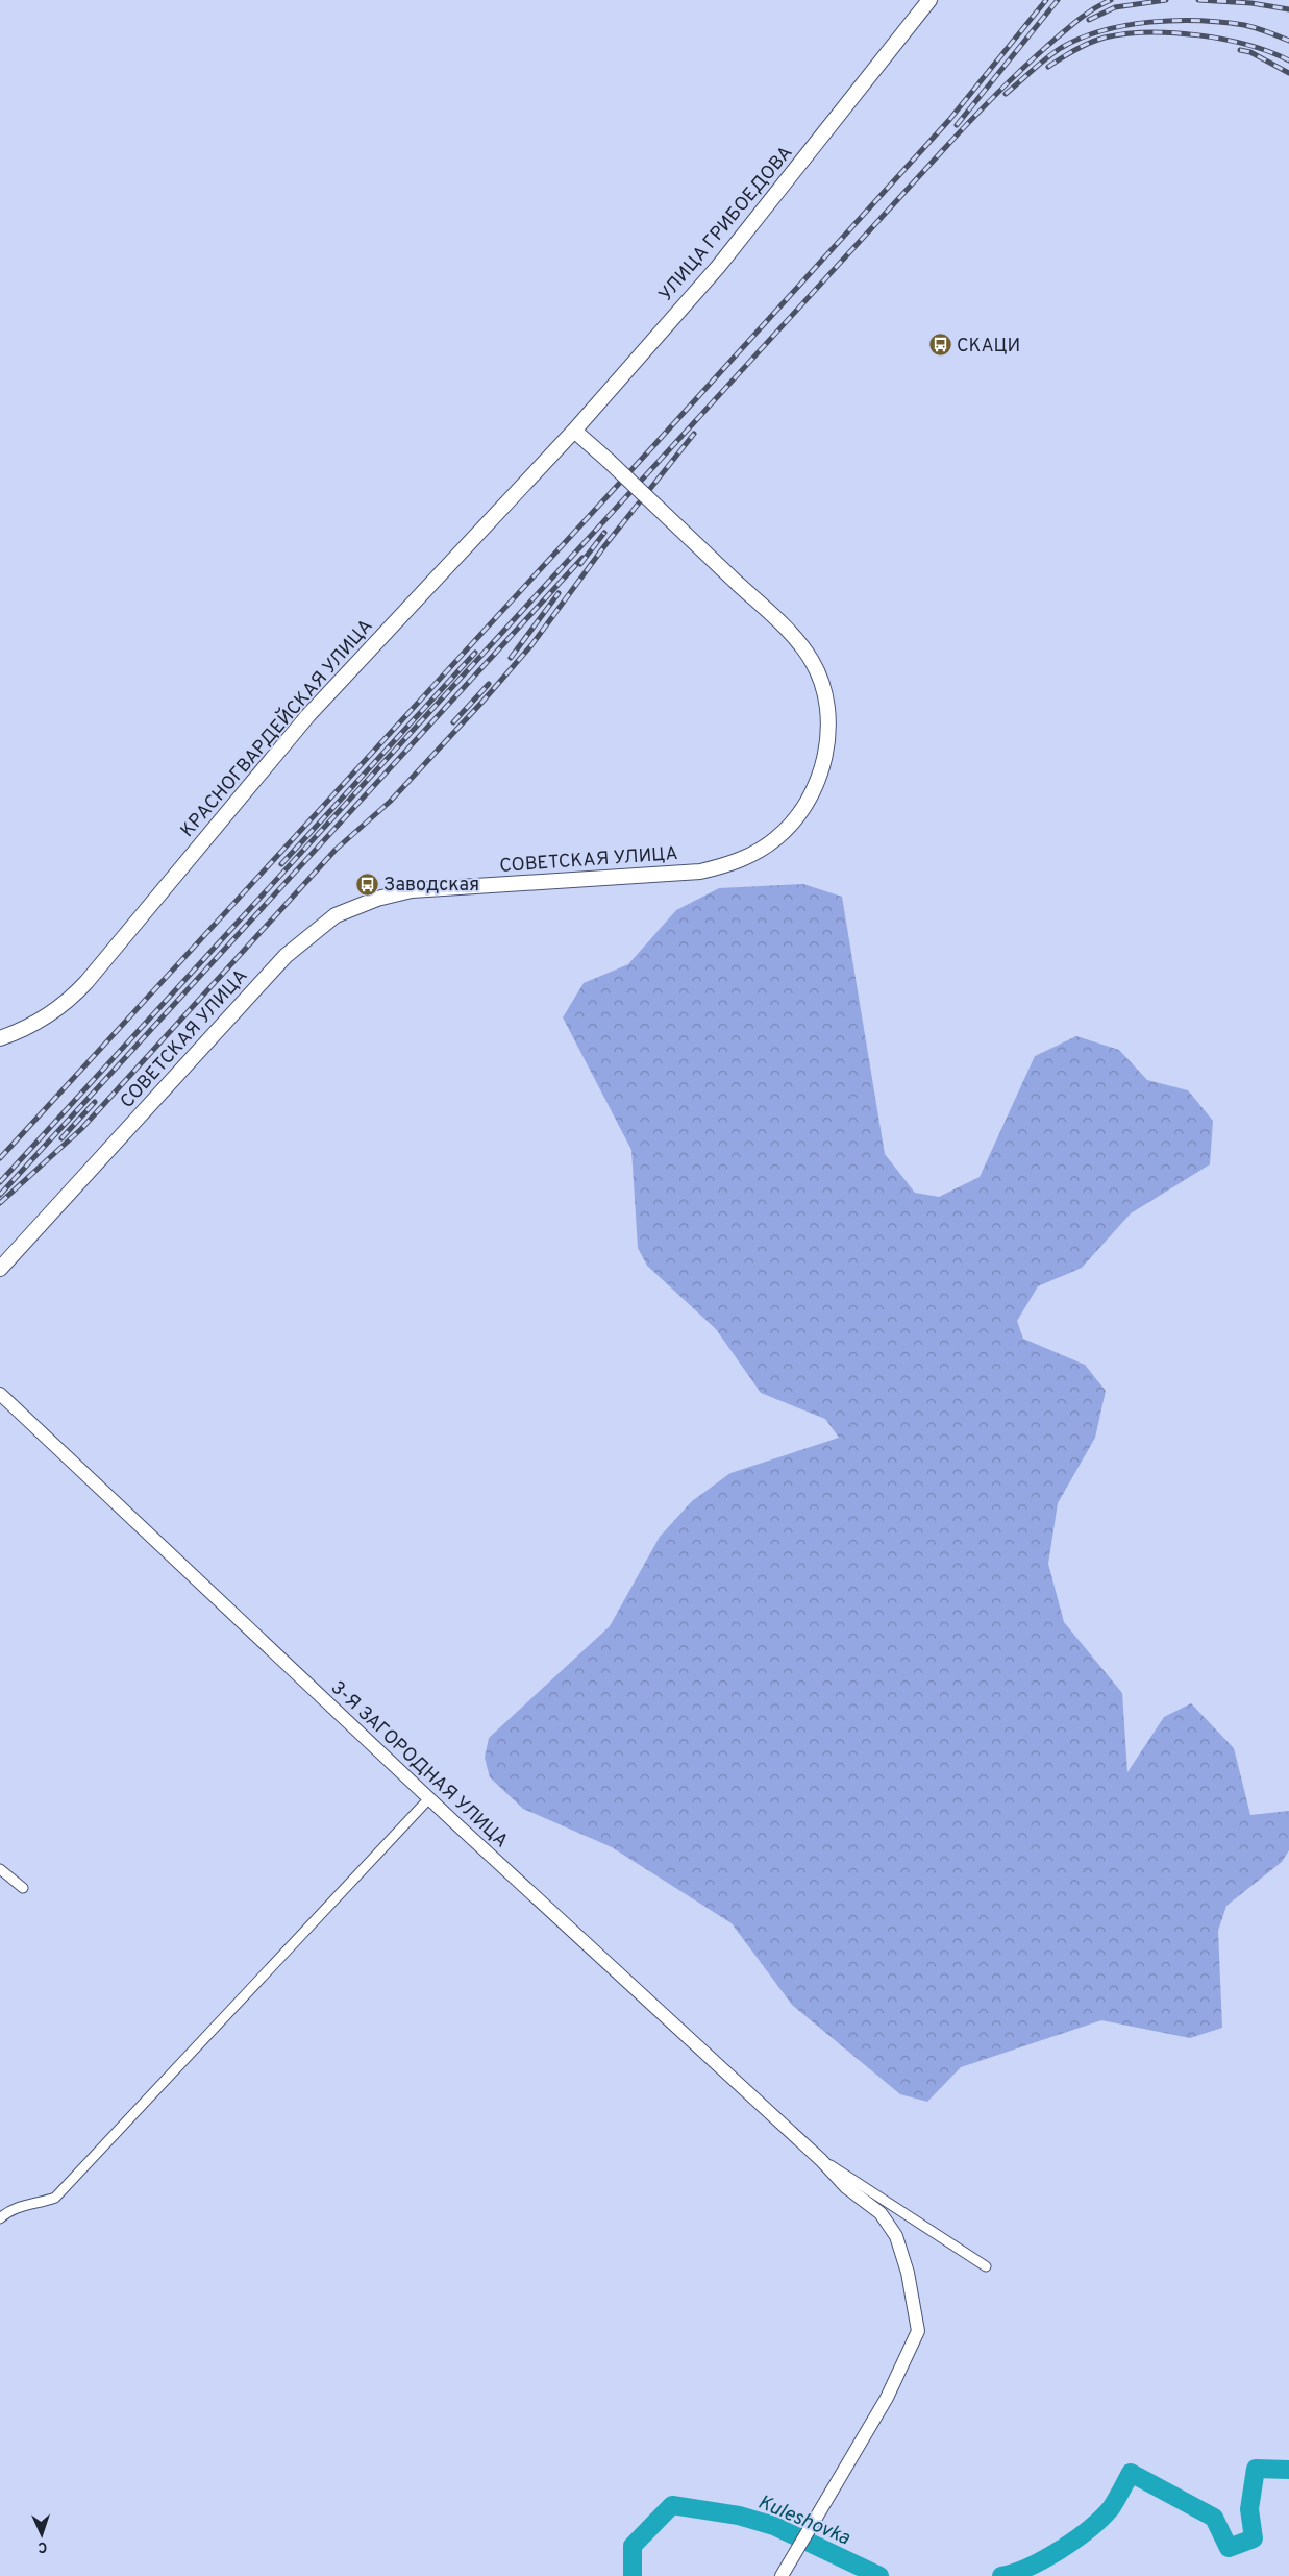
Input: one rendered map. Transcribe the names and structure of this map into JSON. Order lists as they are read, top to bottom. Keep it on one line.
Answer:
{"streets":{"main road":["УЛИЦА ГРИБОЕДОВА","КРАСНОГВАРДЕЙСКАЯ УЛИЦА","СОВЕТСКАЯ УЛИЦА","3-Я ЗАГОРОДНАЯ УЛИЦА"]},"crossings":[["УЛИЦА ГРИБОЕДОВА","КРАСНОГВАРДЕЙСКАЯ УЛИЦА"],["УЛИЦА ГРИБОЕДОВА","СОВЕТСКАЯ УЛИЦА"],["КРАСНОГВАРДЕЙСКАЯ УЛИЦА","СОВЕТСКАЯ УЛИЦА"]],"water":["Kuleshovka"],"places":{"bus stop":["СКАЦИ","Заводская"]},"north":"bottom"}
